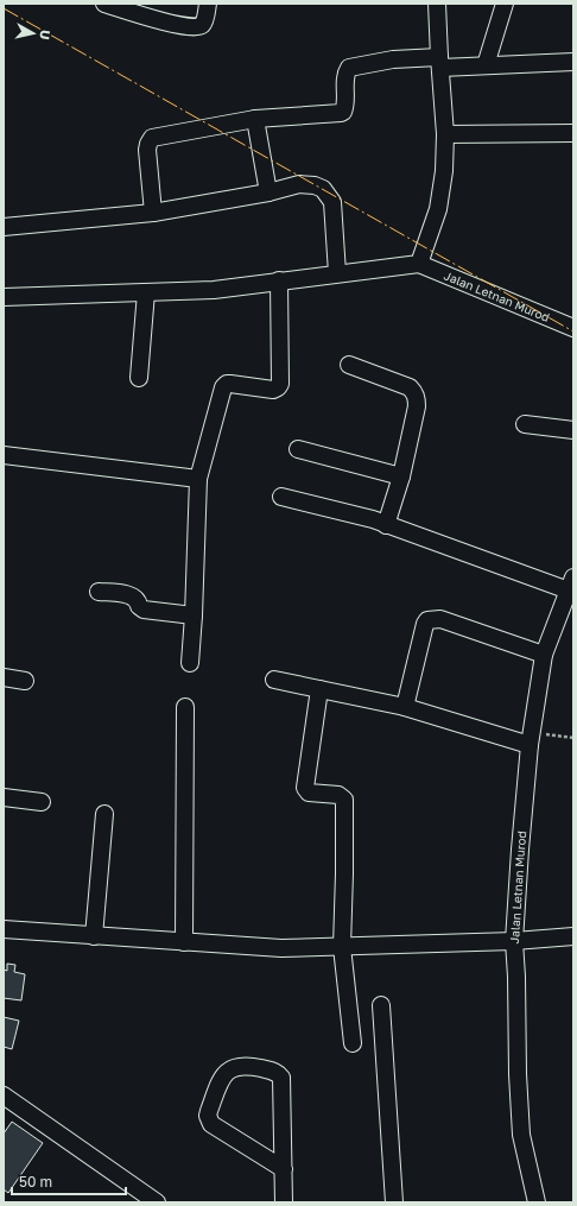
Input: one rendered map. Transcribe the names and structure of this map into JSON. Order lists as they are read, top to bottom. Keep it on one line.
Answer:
{"streets":{"street":["Jalan Letnan Murod"]},"scale_bar":"50 m","north":"right"}
